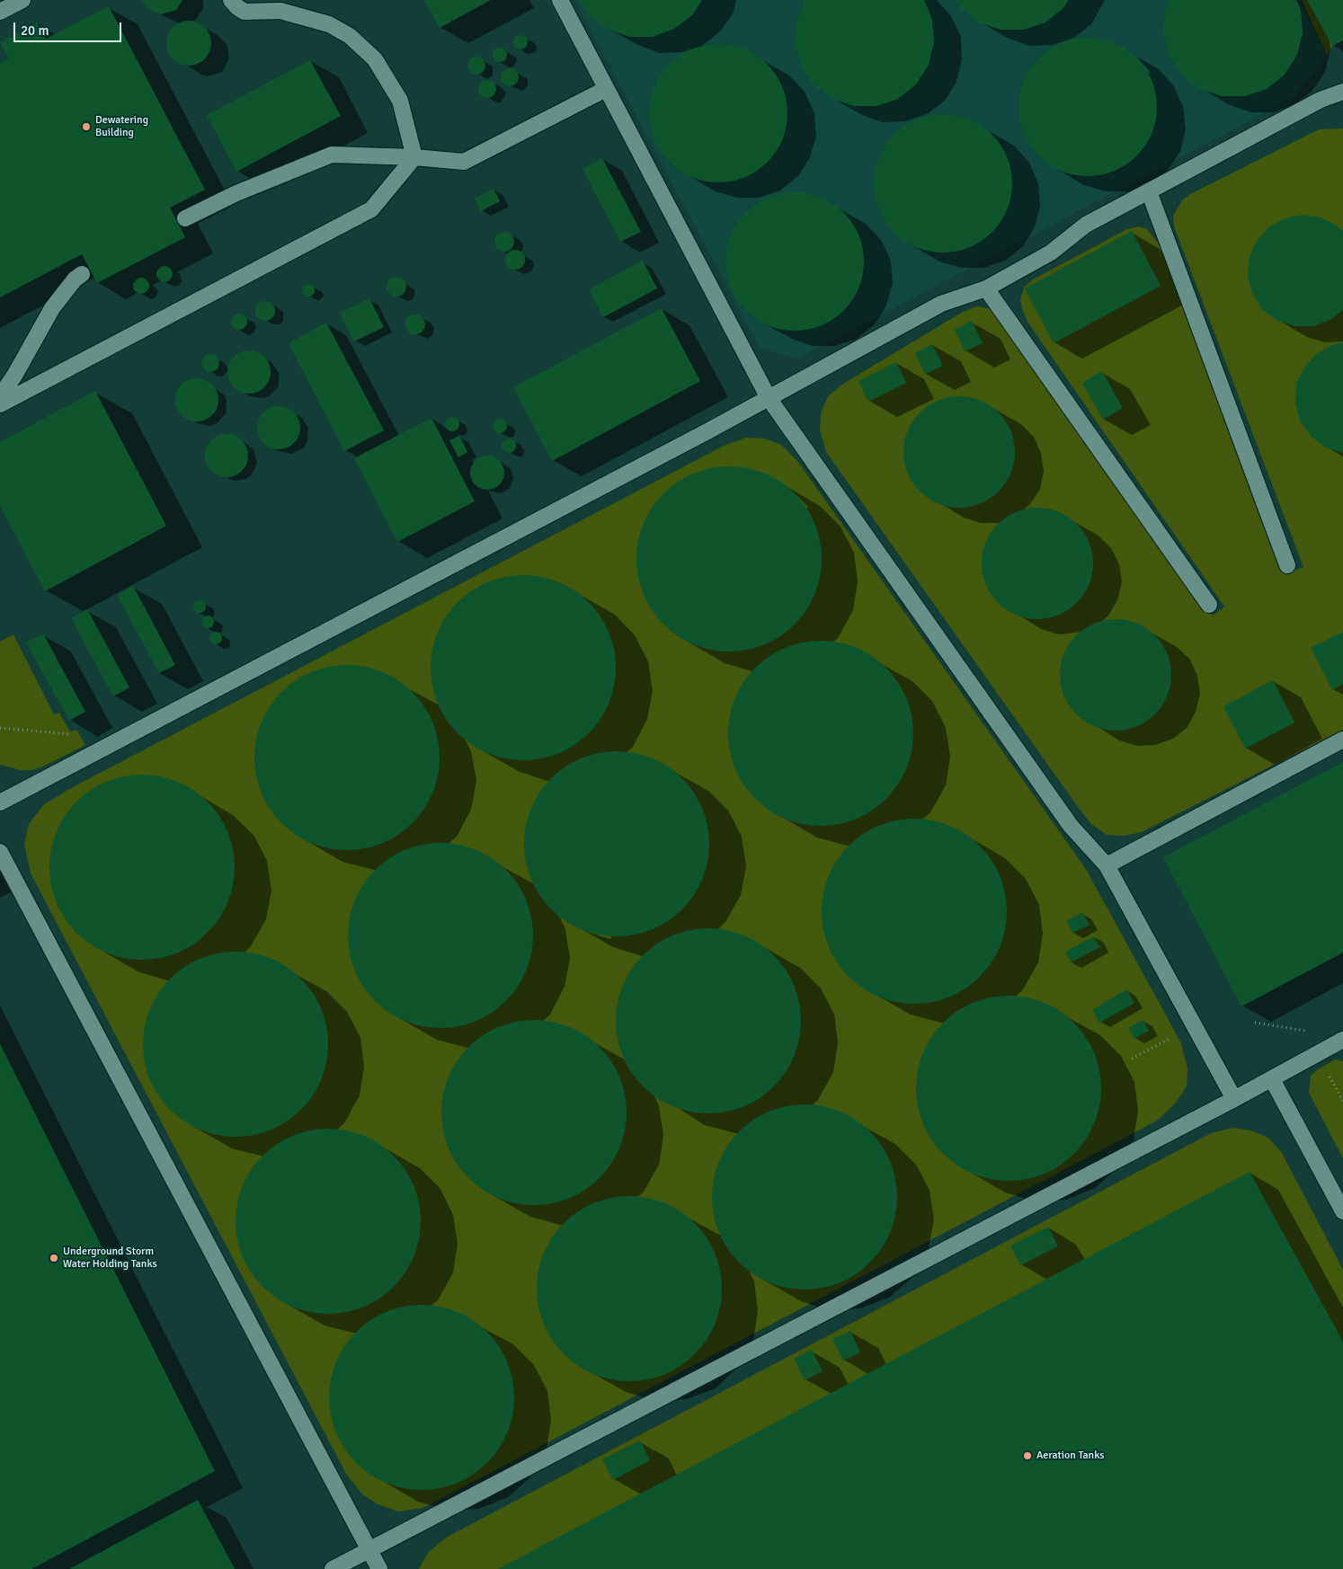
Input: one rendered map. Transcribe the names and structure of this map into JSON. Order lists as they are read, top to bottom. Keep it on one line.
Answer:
{"places":["Dewatering Building","Underground Storm Water Holding Tanks","Aeration Tanks"],"scale_bar":"20 m"}
